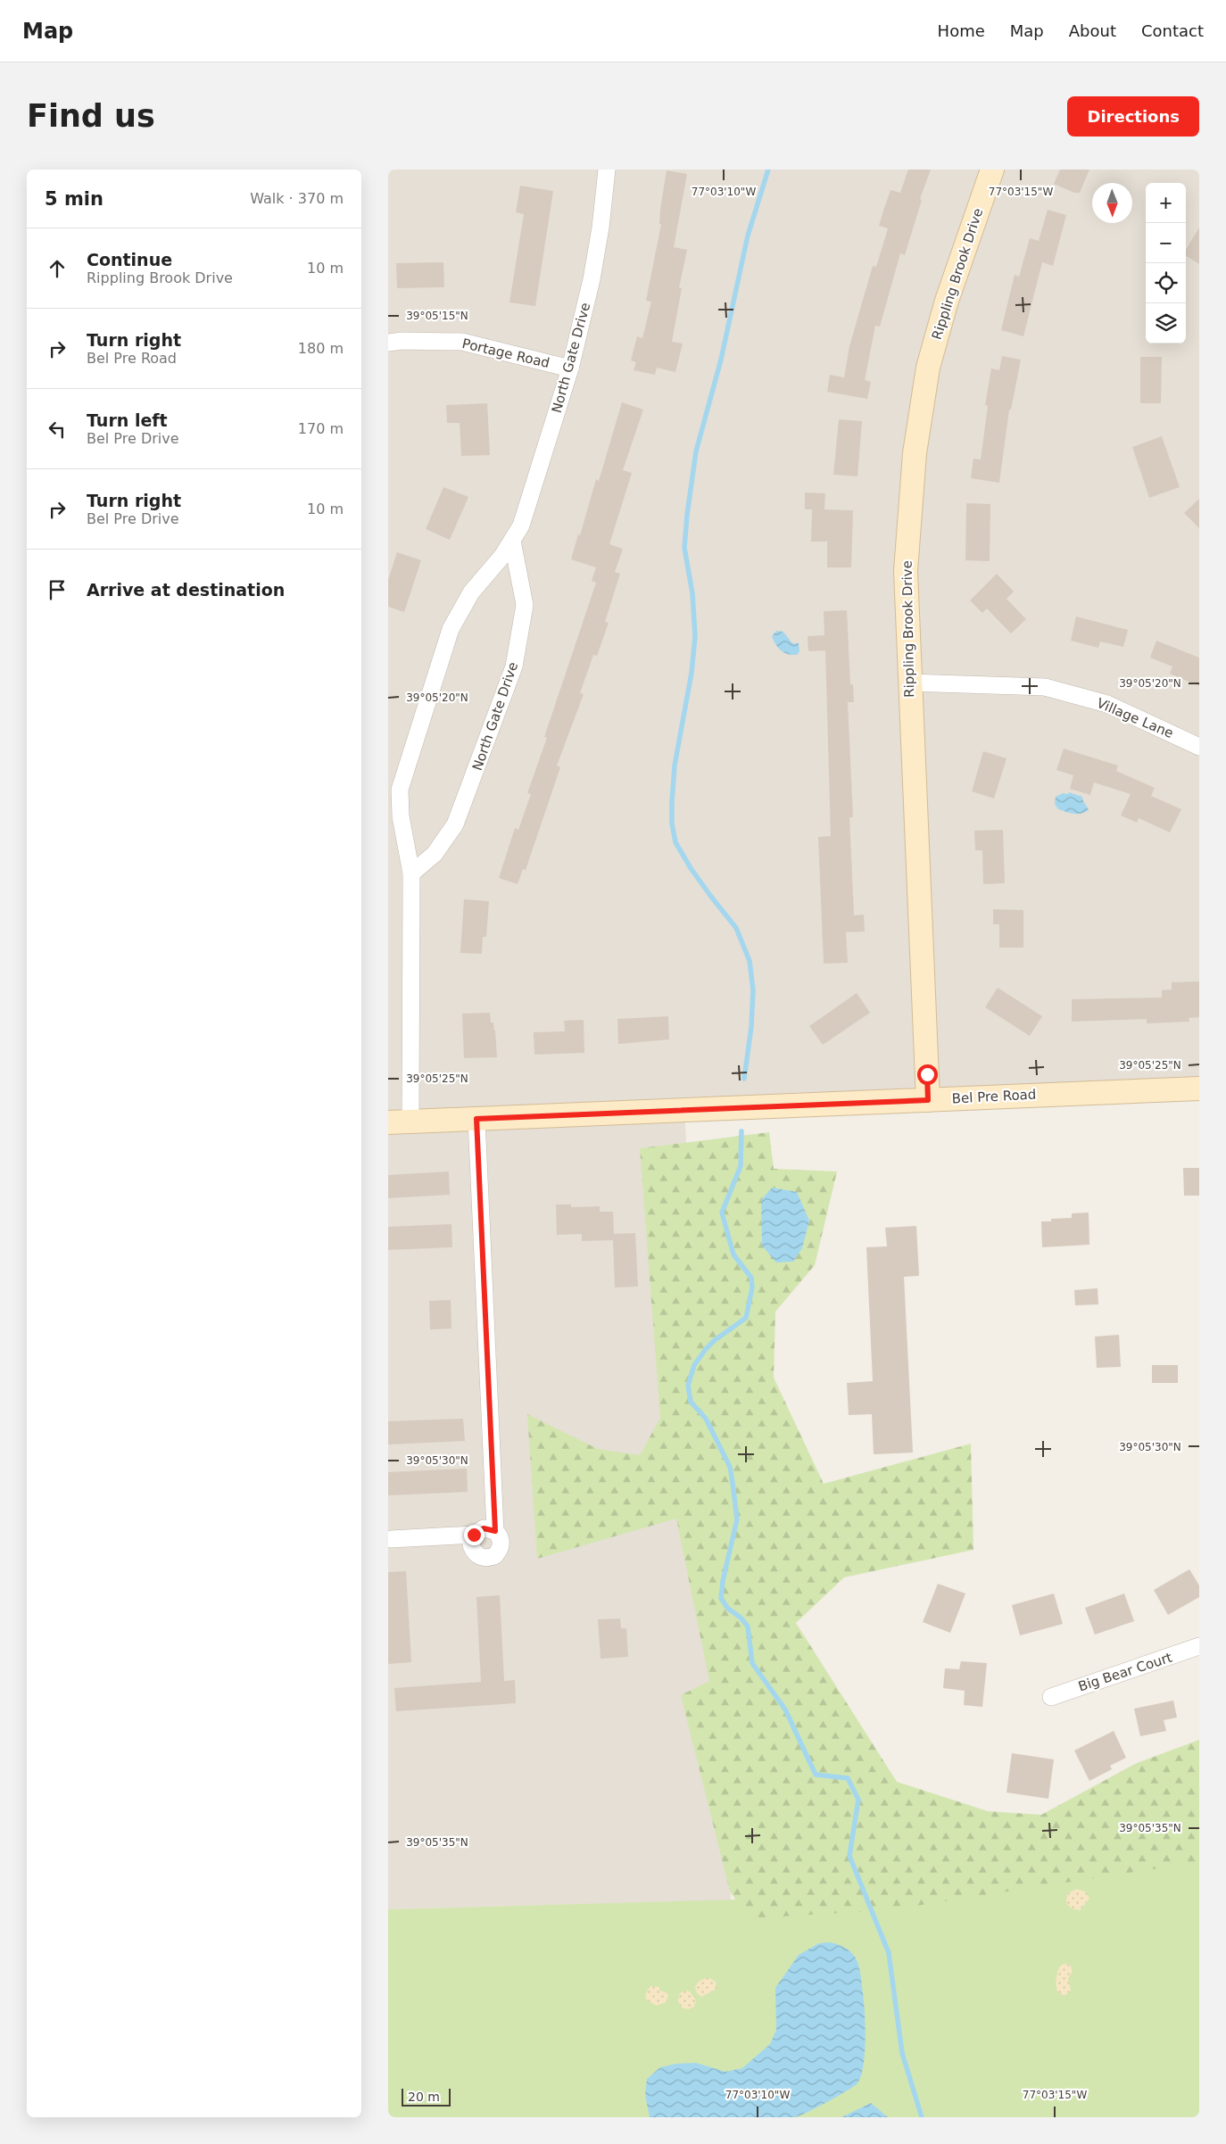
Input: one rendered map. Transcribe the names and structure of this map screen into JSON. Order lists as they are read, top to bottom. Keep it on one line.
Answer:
{"streets":{"street":["Rippling Brook Drive","Portage Road","North Gate Drive","Village Lane","Bel Pre Road","Big Bear Court"]},"crossings":[["Rippling Brook Drive","Village Lane"],["Rippling Brook Drive","Bel Pre Road"],["Portage Road","North Gate Drive"],["North Gate Drive","Bel Pre Road"]],"scale_bar":"20 m","north":"bottom","page":{"header":"Map","nav":["Home","Map","About","Contact"],"buttons":"Directions","title":"Find us","heading":["5 min","Walk · 370 m"],"map_buttons":["+","−"],"list":[["Continue","Rippling Brook Drive","10 m"],["Turn right","Bel Pre Road","180 m"],["Turn left","Bel Pre Drive","170 m"],["Turn right","Bel Pre Drive","10 m"],"Arrive at destination"],"scale":"20 m"},"coordinates":["77°03'10\"W","77°03'15\"W","39°05'15\"N","39°05'20\"N","39°05'25\"N","39°05'30\"N","39°05'35\"N"]}
